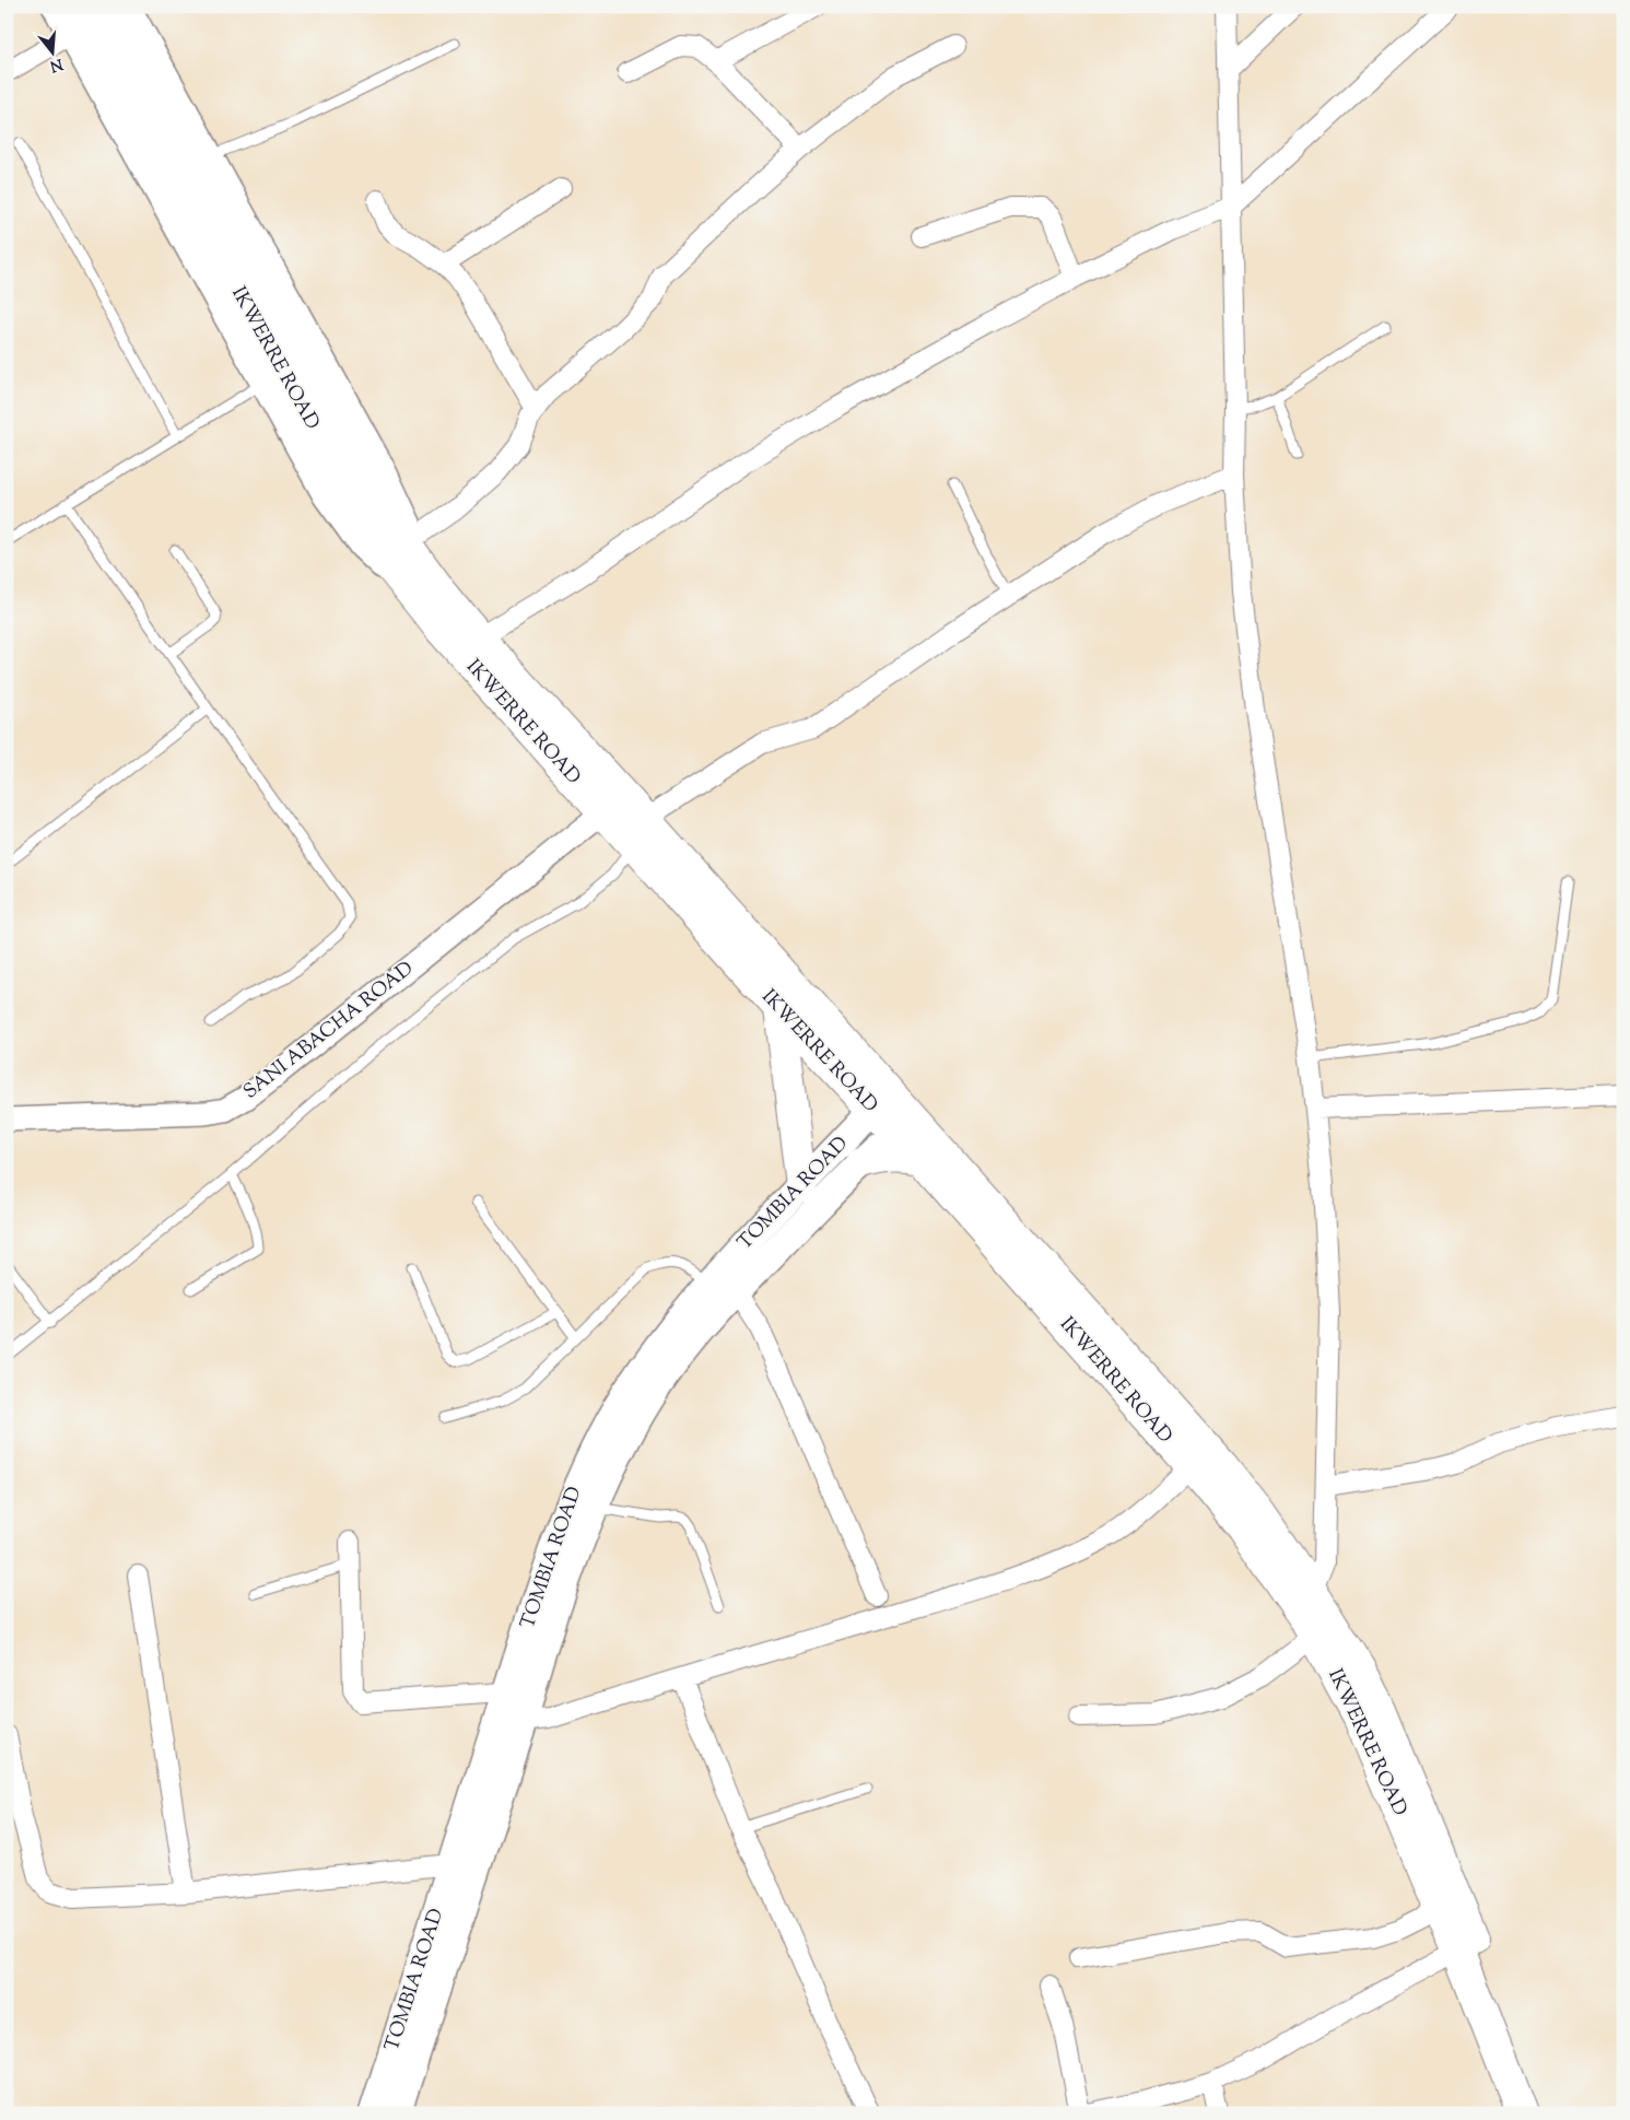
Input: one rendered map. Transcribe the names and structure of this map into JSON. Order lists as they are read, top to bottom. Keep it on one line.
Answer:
{"streets":{"main road":["IKWERRE ROAD","TOMBIA ROAD"],"street":["SANI ABACHA ROAD"]},"crossings":[["IKWERRE ROAD","SANI ABACHA ROAD"],["IKWERRE ROAD","TOMBIA ROAD"]],"north":"bottom"}
